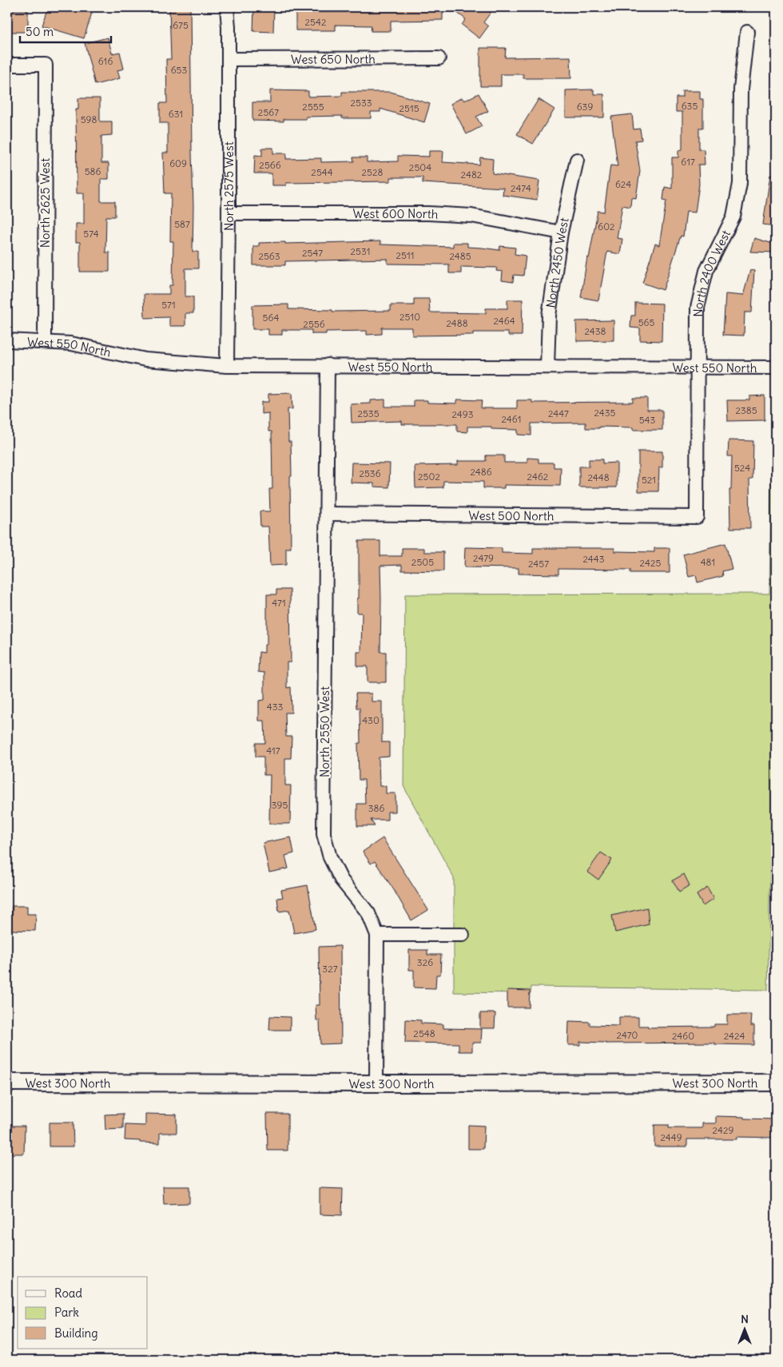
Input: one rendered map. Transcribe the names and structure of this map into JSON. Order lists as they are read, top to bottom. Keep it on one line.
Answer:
{"streets":{"main road":["West 300 North"],"street":["West 650 North","North 2575 West","North 2625 West","West 600 North","North 2450 West","North 2400 West","West 550 North","West 500 North","North 2550 West"]},"crossings":[["West 650 North","North 2575 West"],["North 2575 West","West 600 North"],["North 2575 West","West 550 North"],["North 2625 West","West 550 North"],["West 600 North","North 2450 West"],["North 2450 West","West 550 North"],["North 2400 West","West 550 North"],["North 2400 West","West 500 North"],["West 550 North","North 2550 West"],["West 500 North","North 2550 West"],["North 2550 West","West 300 North"]],"house_numbers":["2542","675","616","653","2533","635","2555","639","2515","2567","631","598","617","609","2566","2504","586","2544","2528","2482","624","2474","587","602","574","2531","2547","2511","2563","2485","571","2510","564","2464","565","2488","2556","2438","2385","2435","2535","2447","2493","2461","543","524","2486","2536","2502","2462","2448","521","2479","2443","2505","481","2425","2457","471","433","430","417","395","386","326","327","2548","2470","2460","2424","2429","2449"],"legend":["Road","Park","Building"],"scale_bar":"50 m","north":"top"}
